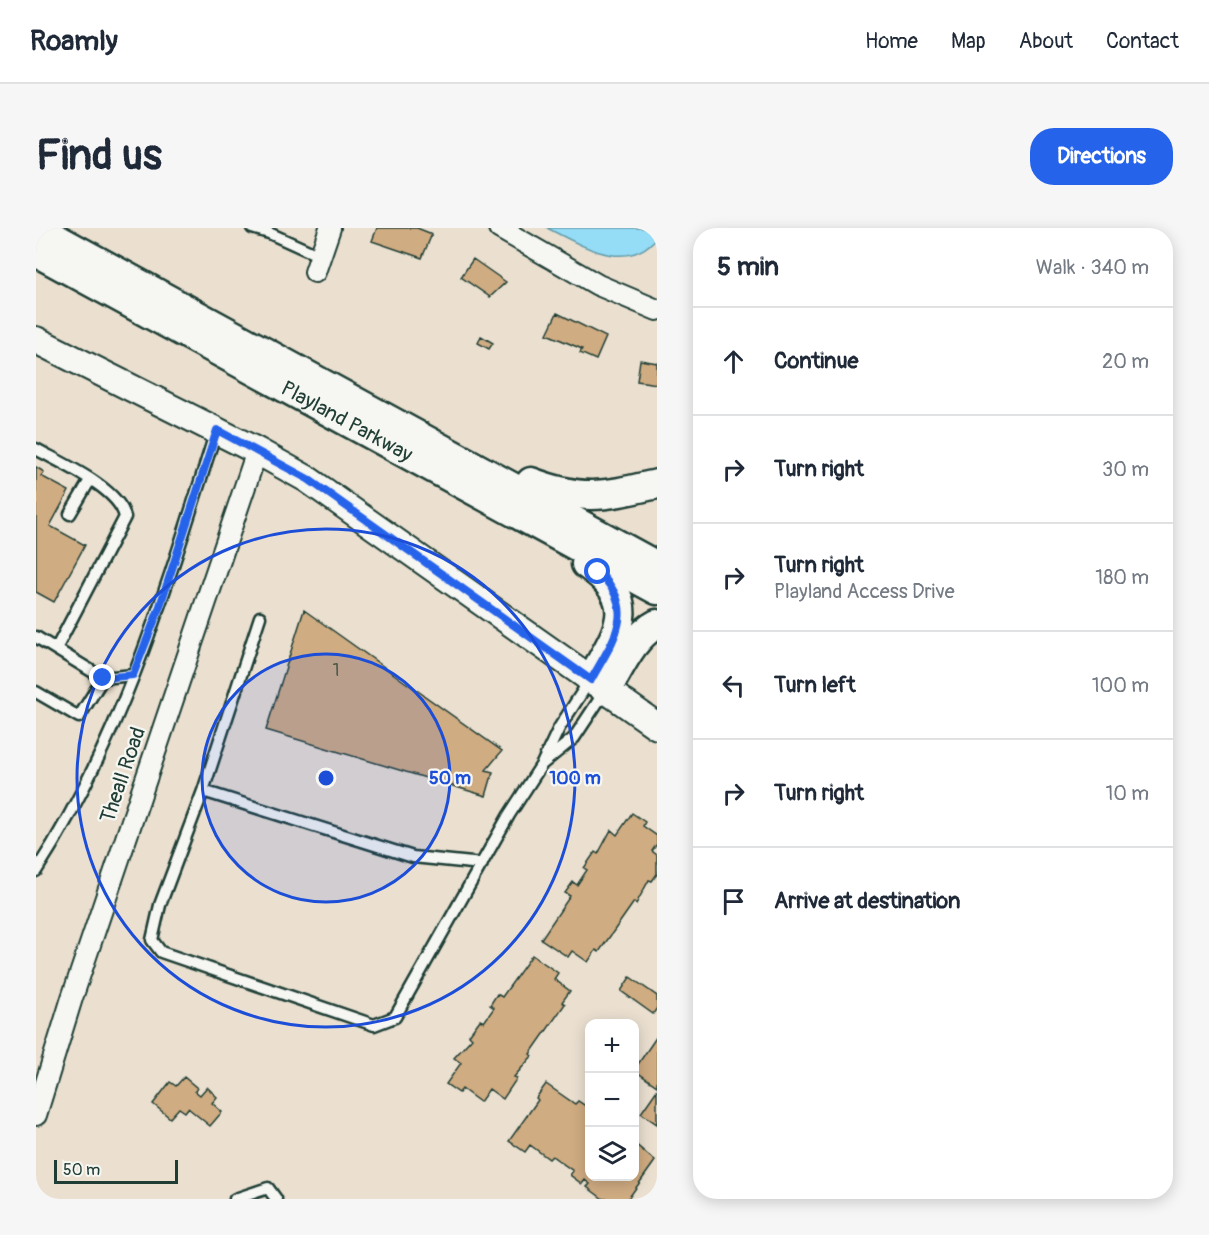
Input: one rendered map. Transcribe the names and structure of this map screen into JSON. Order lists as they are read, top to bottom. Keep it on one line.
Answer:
{"streets":{"main road":["Playland Parkway"],"street":["Theall Road"]},"house_numbers":["1"],"scale_bar":"50 m","page":{"header":"Roamly","nav":["Home","Map","About","Contact"],"buttons":"Directions","title":"Find us","heading":["5 min","Walk · 340 m"],"list":[["Continue","20 m"],["Turn right","30 m"],["Turn right","Playland Access Drive","180 m"],["Turn left","100 m"],["Turn right","10 m"],"Arrive at destination"],"map_buttons":["+","−"],"scale":"50 m"},"rings":["50 m","100 m"]}
